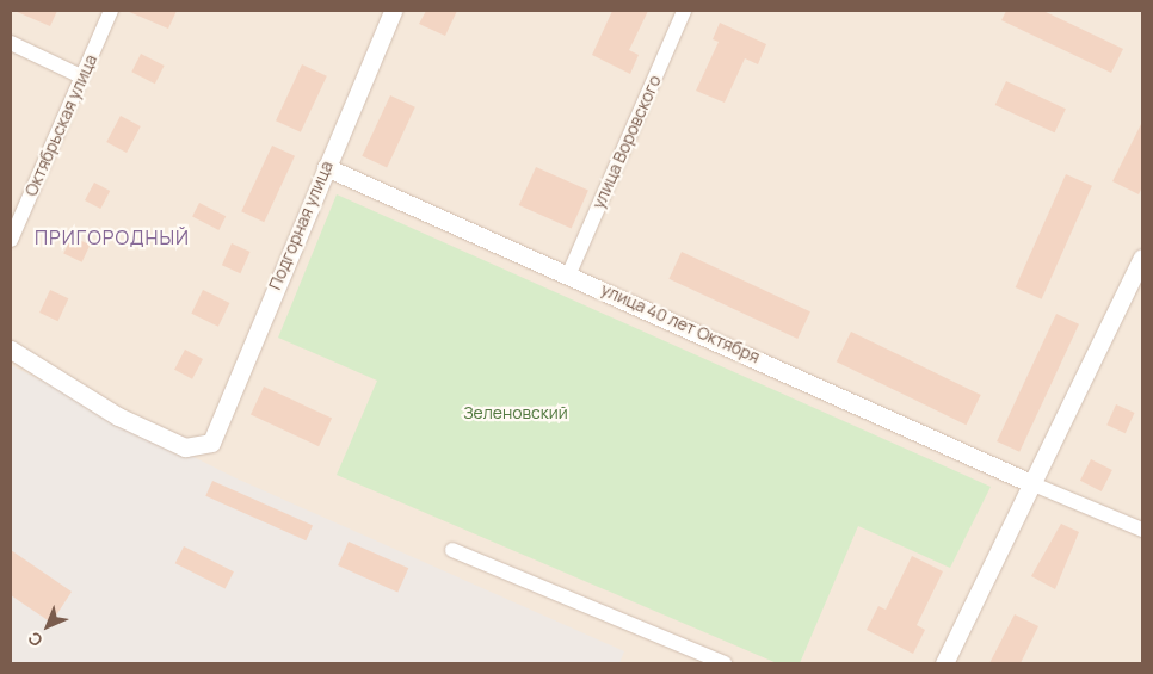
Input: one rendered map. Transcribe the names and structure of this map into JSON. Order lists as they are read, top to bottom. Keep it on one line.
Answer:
{"streets":{"street":["Октябрьская улица","улица Воровского","Подгорная улица","улица 40 лет Октября"]},"crossings":[["улица Воровского","улица 40 лет Октября"],["Подгорная улица","улица 40 лет Октября"]],"districts":["ПРИГОРОДНЫЙ"],"parks":["Зеленовский"],"north":"bottom left"}
